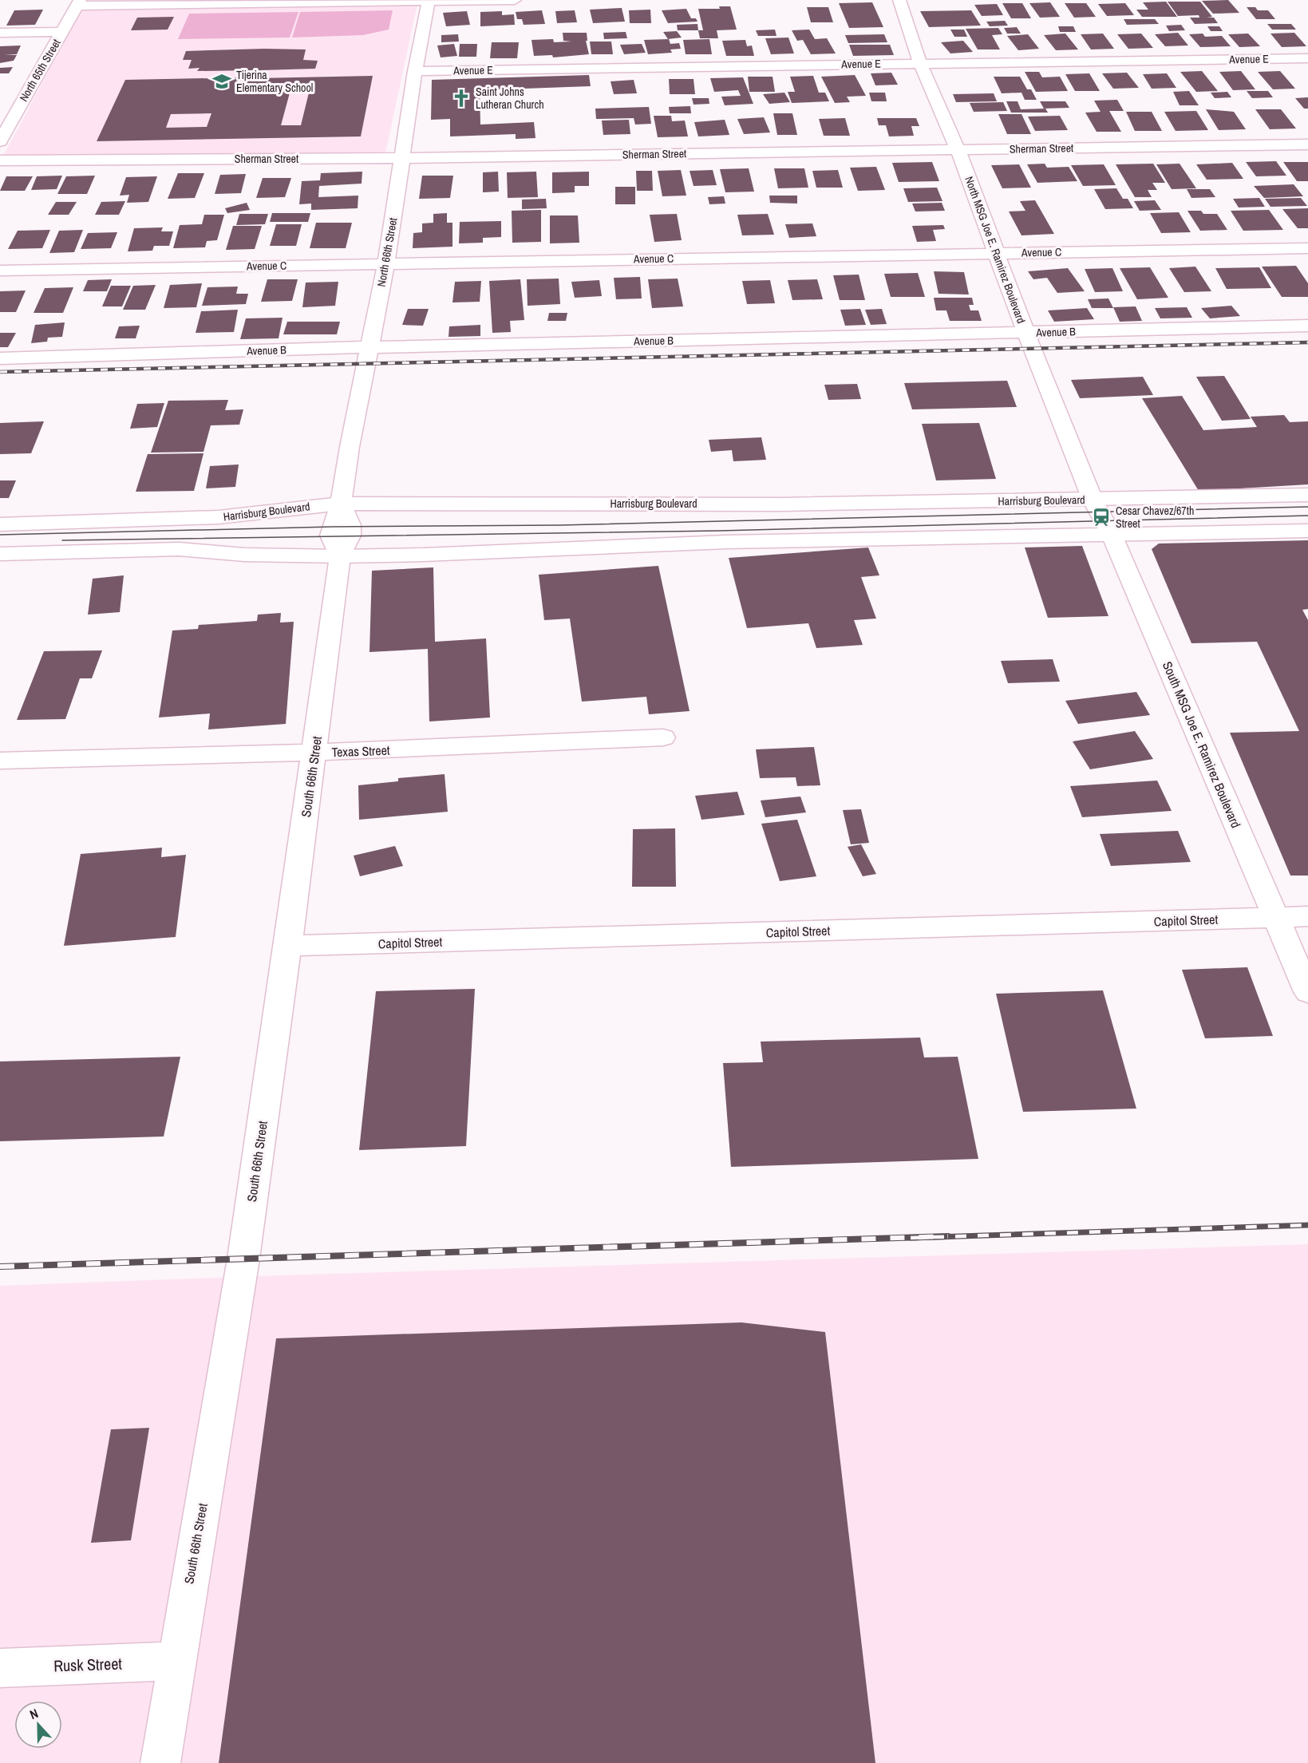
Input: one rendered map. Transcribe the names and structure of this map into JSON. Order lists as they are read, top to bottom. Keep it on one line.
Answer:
{"streets":{"street":["Avenue E","North 65th Street","Sherman Street","North MSG Joe E. Ramirez Boulevard","North 66th Street","Avenue C","Avenue B","Harrisburg Boulevard","South MSG Joe E. Ramirez Boulevard","Texas Street","South 66th Street","Capitol Street","Rusk Street"]},"crossings":[["Avenue E","North MSG Joe E. Ramirez Boulevard"],["Avenue E","North 66th Street"],["Sherman Street","North MSG Joe E. Ramirez Boulevard"],["Sherman Street","North 66th Street"],["North MSG Joe E. Ramirez Boulevard","Avenue C"],["North MSG Joe E. Ramirez Boulevard","Avenue B"],["North MSG Joe E. Ramirez Boulevard","Harrisburg Boulevard"],["North MSG Joe E. Ramirez Boulevard","South MSG Joe E. Ramirez Boulevard"],["North 66th Street","Avenue C"],["North 66th Street","Avenue B"],["North 66th Street","Harrisburg Boulevard"],["North 66th Street","South 66th Street"],["Harrisburg Boulevard","South MSG Joe E. Ramirez Boulevard"],["Harrisburg Boulevard","South 66th Street"],["South MSG Joe E. Ramirez Boulevard","Capitol Street"],["Texas Street","South 66th Street"],["South 66th Street","Capitol Street"],["South 66th Street","Rusk Street"]],"places":{"school or university":["Tijerina Elementary School"],"church":["Saint Johns Lutheran Church"],"station":["Cesar Chavez/67th Street"]},"north":"top"}
